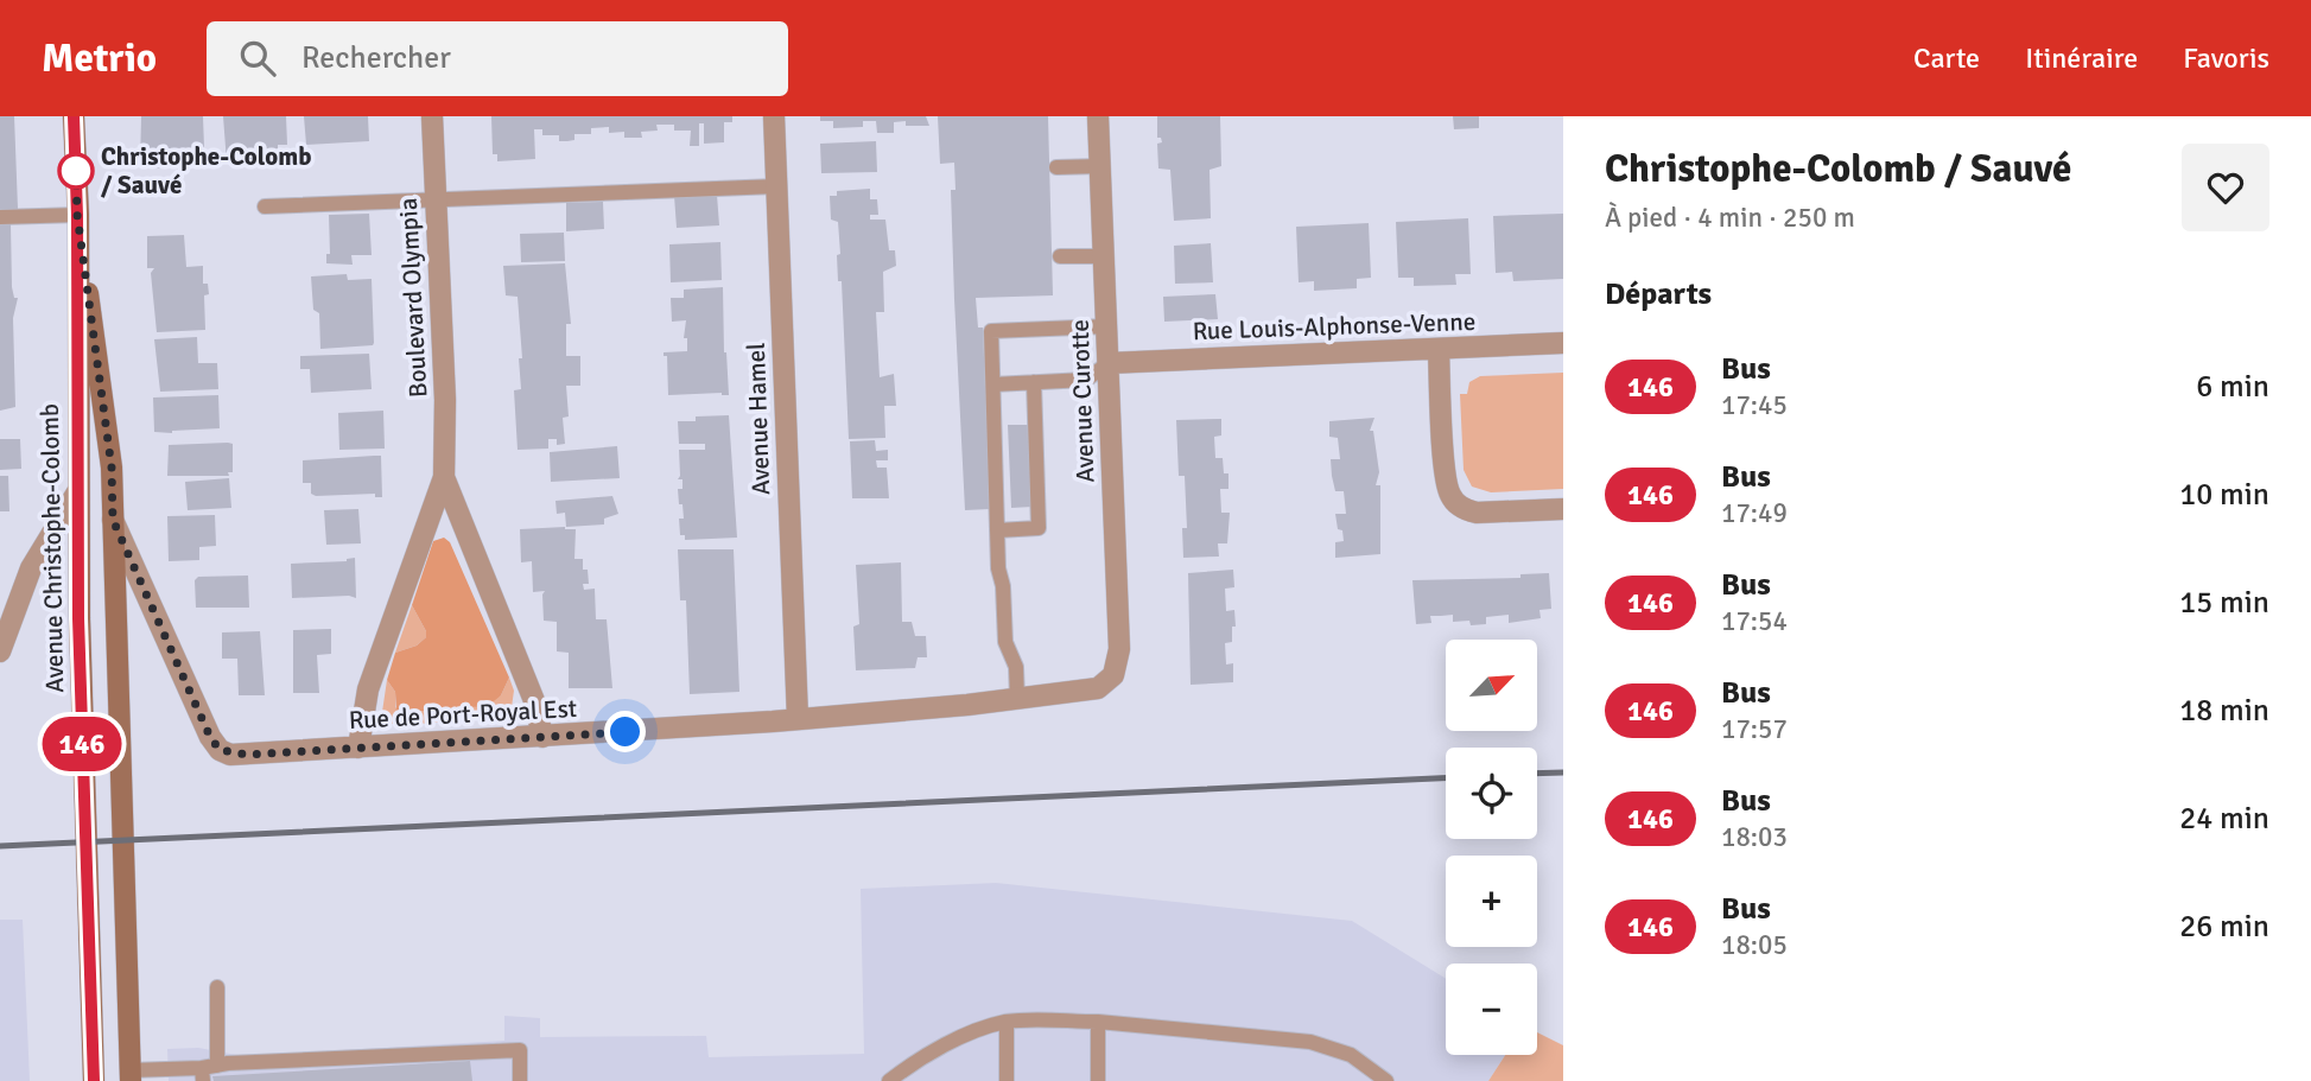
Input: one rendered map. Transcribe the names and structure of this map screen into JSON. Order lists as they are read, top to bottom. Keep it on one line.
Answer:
{"streets":{"main road":["Avenue Christophe-Colomb"],"street":["Boulevard Olympia","Rue Louis-Alphonse-Venne","Avenue Curotte","Avenue Hamel","Rue de Port-Royal Est"]},"crossings":[["Boulevard Olympia","Rue de Port-Royal Est"],["Rue Louis-Alphonse-Venne","Avenue Curotte"],["Avenue Curotte","Rue de Port-Royal Est"],["Avenue Hamel","Rue de Port-Royal Est"],["Avenue Christophe-Colomb","Rue de Port-Royal Est"]],"places":["Christophe-Colomb / Sauvé"],"lines":["bus line 146"],"north":"top right","page":{"header":"Metrio","search":"Rechercher","nav":["Carte","Itinéraire","Favoris"],"on_map":"146","heading":[["Christophe-Colomb / Sauvé","À pied · 4 min · 250 m"],"Départs"],"list":[{"mark":"146","name":"Bus","note":"17:45","value":"6 min"},{"mark":"146","name":"Bus","note":"17:49","value":"10 min"},{"mark":"146","name":"Bus","note":"17:54","value":"15 min"},{"mark":"146","name":"Bus","note":"17:57","value":"18 min"},{"mark":"146","name":"Bus","note":"18:03","value":"24 min"},{"mark":"146","name":"Bus","note":"18:05","value":"26 min"}],"map_buttons":["+","−"]}}
